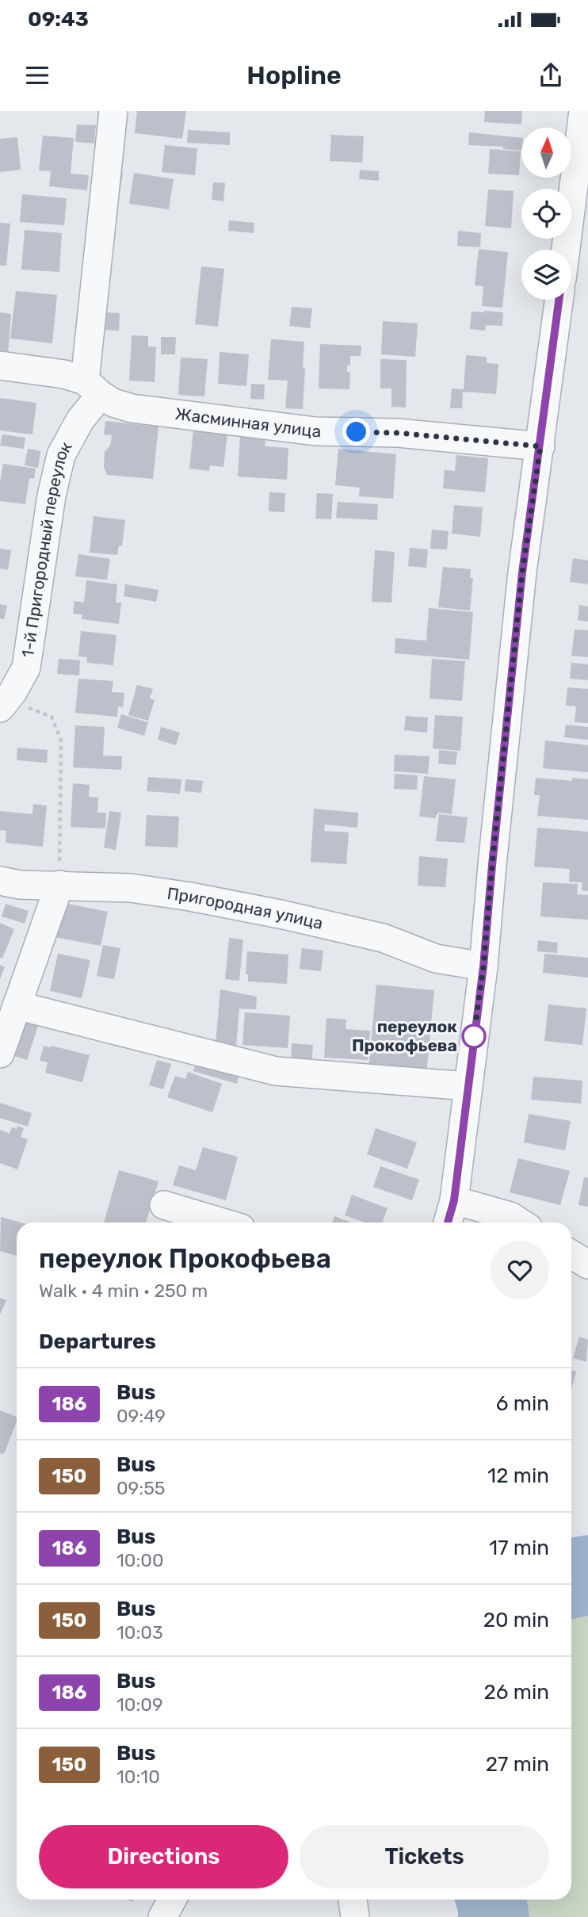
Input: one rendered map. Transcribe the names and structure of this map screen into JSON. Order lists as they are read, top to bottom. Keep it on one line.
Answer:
{"streets":{"street":["Жасминная улица","1-й Пригородный переулок","Пригородная улица"]},"crossings":[["Жасминная улица","1-й Пригородный переулок"]],"places":["переулок Прокофьева"],"lines":["bus line 186"],"north":"top","page":{"status":"09:43","header":"Hopline","heading":[["переулок Прокофьева","Walk · 4 min · 250 m"],"Departures"],"list":[{"mark":"186","name":"Bus","note":"09:49","value":"6 min"},{"mark":"150","name":"Bus","note":"09:55","value":"12 min"},{"mark":"186","name":"Bus","note":"10:00","value":"17 min"},{"mark":"150","name":"Bus","note":"10:03","value":"20 min"},{"mark":"186","name":"Bus","note":"10:09","value":"26 min"},{"mark":"150","name":"Bus","note":"10:10","value":"27 min"}],"buttons":["Directions","Tickets"]}}
